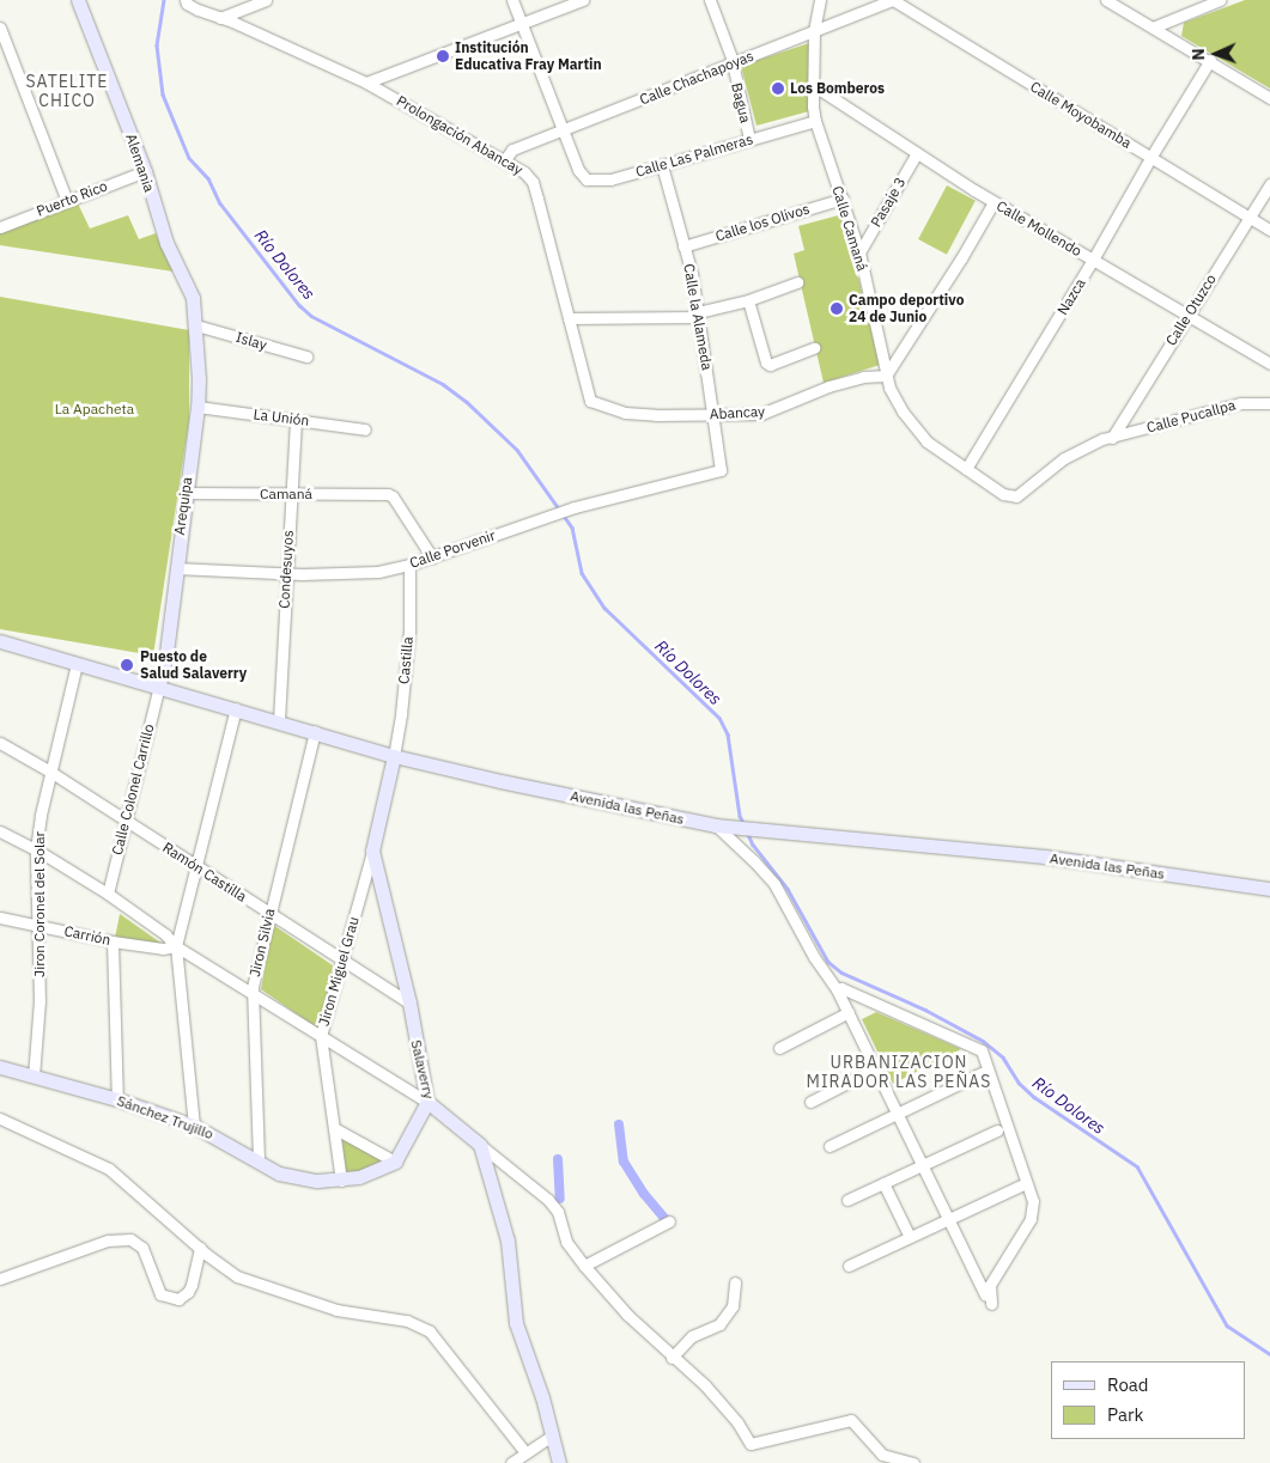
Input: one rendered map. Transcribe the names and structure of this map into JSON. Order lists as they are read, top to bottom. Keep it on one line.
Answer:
{"streets":{"street":["Calle Chachapoyas","Bagua","Calle Moyobamba","Prolongación Abancay","Calle Las Palmeras","Alemania","Puerto Rico","Pasaje 3","Calle los Olivos","Calle Camaná","Calle Mollendo","Nazca","Calle Otuzco","Calle la Alameda","Islay","Abancay","Calle Pucallpa","La Unión","Camaná","Arequipa","Calle Porvenir","Condesuyos","Castilla","Calle Colonel Carrillo","Avenida las Peñas","Ramón Castilla","Jiron Coronel del Solar","Carrión","Jiron Silvia","Jiron Miguel Grau","Salaverry","Sánchez Trujillo"]},"crossings":[["Calle Chachapoyas","Bagua"],["Calle Chachapoyas","Calle Moyobamba"],["Calle Chachapoyas","Prolongación Abancay"],["Calle Chachapoyas","Calle Las Palmeras"],["Calle Chachapoyas","Calle Camaná"],["Bagua","Calle Las Palmeras"],["Calle Moyobamba","Nazca"],["Calle Moyobamba","Calle Otuzco"],["Prolongación Abancay","Abancay"],["Calle Las Palmeras","Calle Camaná"],["Calle Las Palmeras","Calle la Alameda"],["Alemania","Puerto Rico"],["Alemania","Islay"],["Alemania","Arequipa"],["Pasaje 3","Calle Camaná"],["Pasaje 3","Calle Mollendo"],["Calle los Olivos","Calle Camaná"],["Calle los Olivos","Calle la Alameda"],["Calle Camaná","Calle Mollendo"],["Calle Camaná","Nazca"],["Calle Camaná","Calle Otuzco"],["Calle Camaná","Abancay"],["Calle Camaná","Calle Pucallpa"],["Calle Mollendo","Nazca"],["Calle Mollendo","Calle Otuzco"],["Calle Otuzco","Calle Pucallpa"],["Calle la Alameda","Abancay"],["Calle la Alameda","Calle Porvenir"],["Islay","Arequipa"],["La Unión","Arequipa"],["La Unión","Condesuyos"],["Camaná","Arequipa"],["Camaná","Calle Porvenir"],["Camaná","Condesuyos"],["Arequipa","Calle Porvenir"],["Arequipa","Calle Colonel Carrillo"],["Arequipa","Avenida las Peñas"],["Calle Porvenir","Condesuyos"],["Calle Porvenir","Castilla"],["Condesuyos","Avenida las Peñas"],["Castilla","Avenida las Peñas"],["Castilla","Salaverry"],["Calle Colonel Carrillo","Avenida las Peñas"],["Calle Colonel Carrillo","Ramón Castilla"],["Avenida las Peñas","Jiron Coronel del Solar"],["Avenida las Peñas","Jiron Silvia"],["Avenida las Peñas","Salaverry"],["Ramón Castilla","Jiron Coronel del Solar"],["Ramón Castilla","Jiron Silvia"],["Ramón Castilla","Jiron Miguel Grau"],["Ramón Castilla","Salaverry"],["Jiron Coronel del Solar","Carrión"],["Jiron Coronel del Solar","Sánchez Trujillo"],["Jiron Silvia","Sánchez Trujillo"],["Jiron Miguel Grau","Salaverry"],["Jiron Miguel Grau","Sánchez Trujillo"]],"districts":["SATELITE CHICO","URBANIZACION MIRADOR LAS PEÑAS"],"water":["Río Dolores"],"parks":["La Apacheta"],"places":["Institución Educativa Fray Martin","Los Bomberos","Campo deportivo 24 de Junio","Puesto de Salud Salaverry"],"legend":["Road","Park"],"north":"left"}
